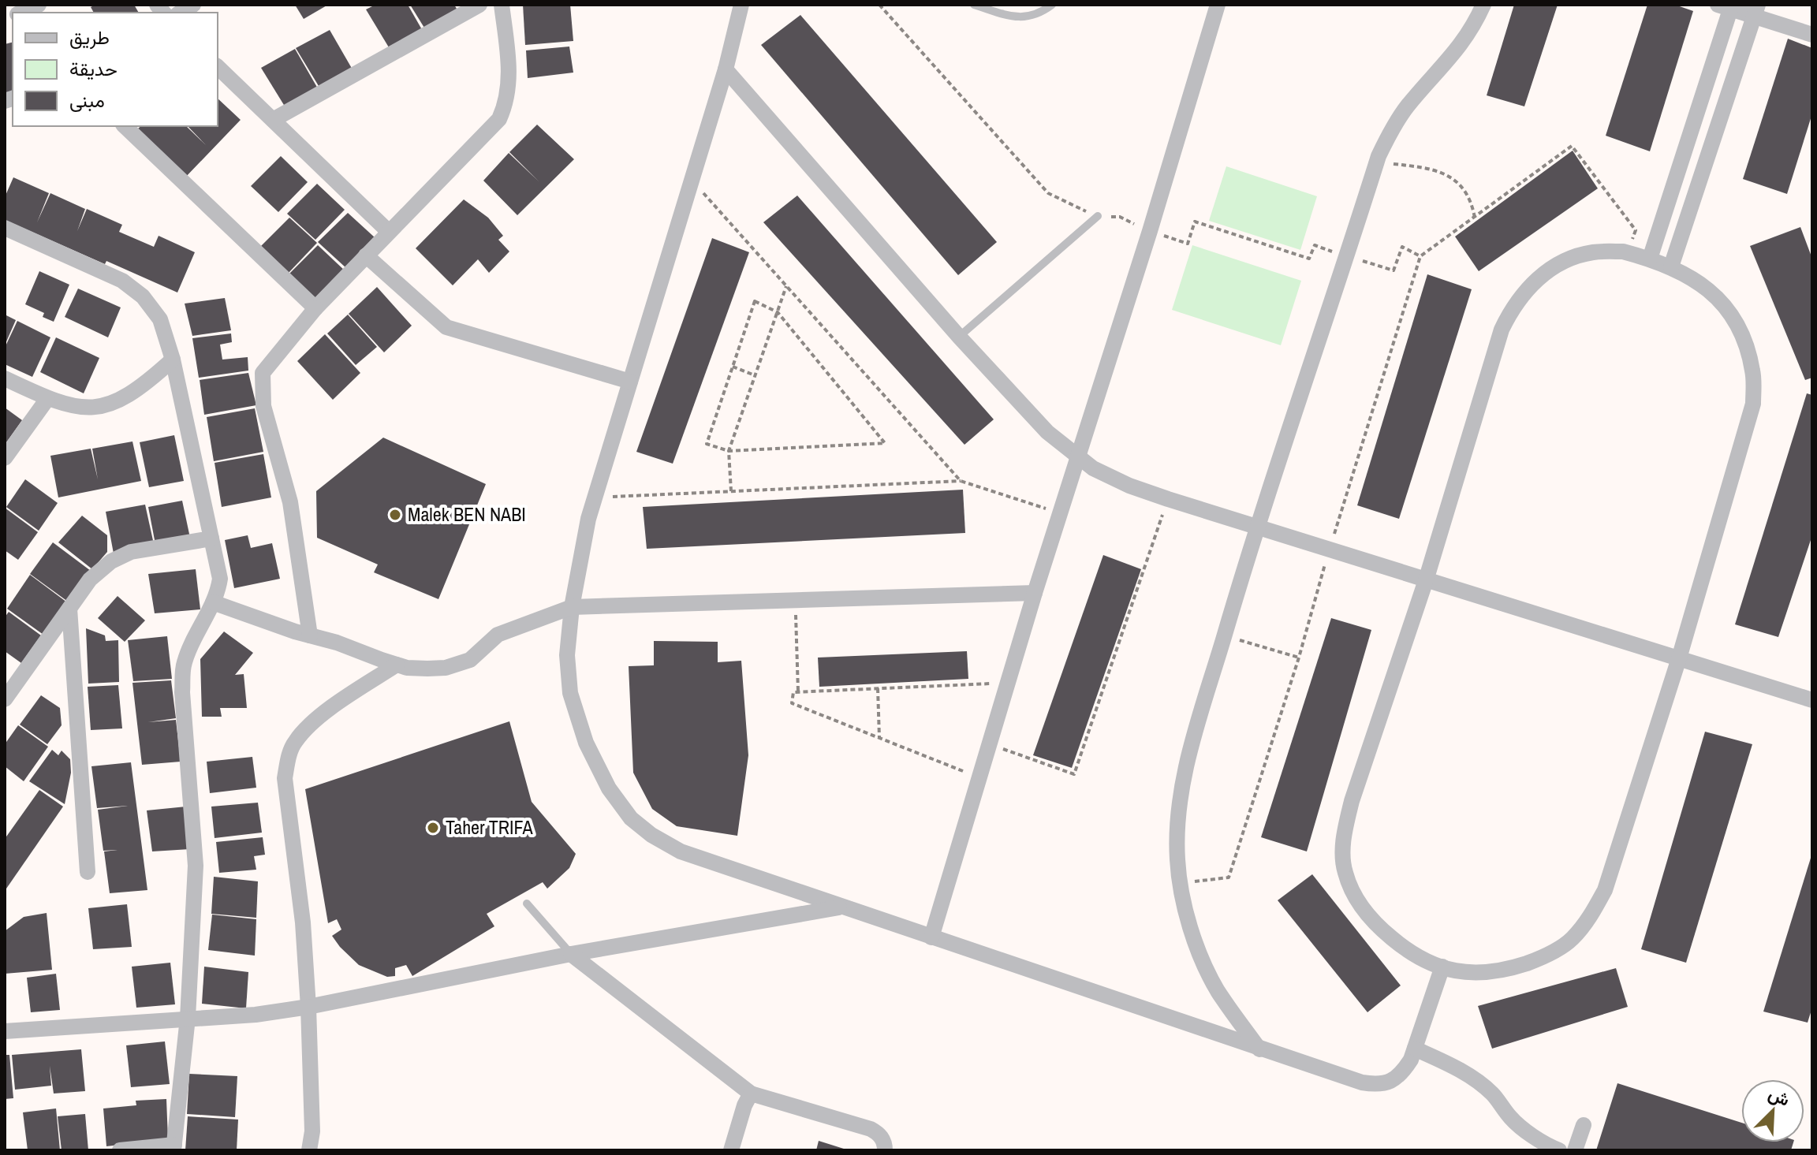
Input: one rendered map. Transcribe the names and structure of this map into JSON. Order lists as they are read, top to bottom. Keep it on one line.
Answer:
{"places":["Malek BEN NABI","Taher TRIFA"],"legend":["طريق","حديقة","مبنى"],"north":"top right"}
